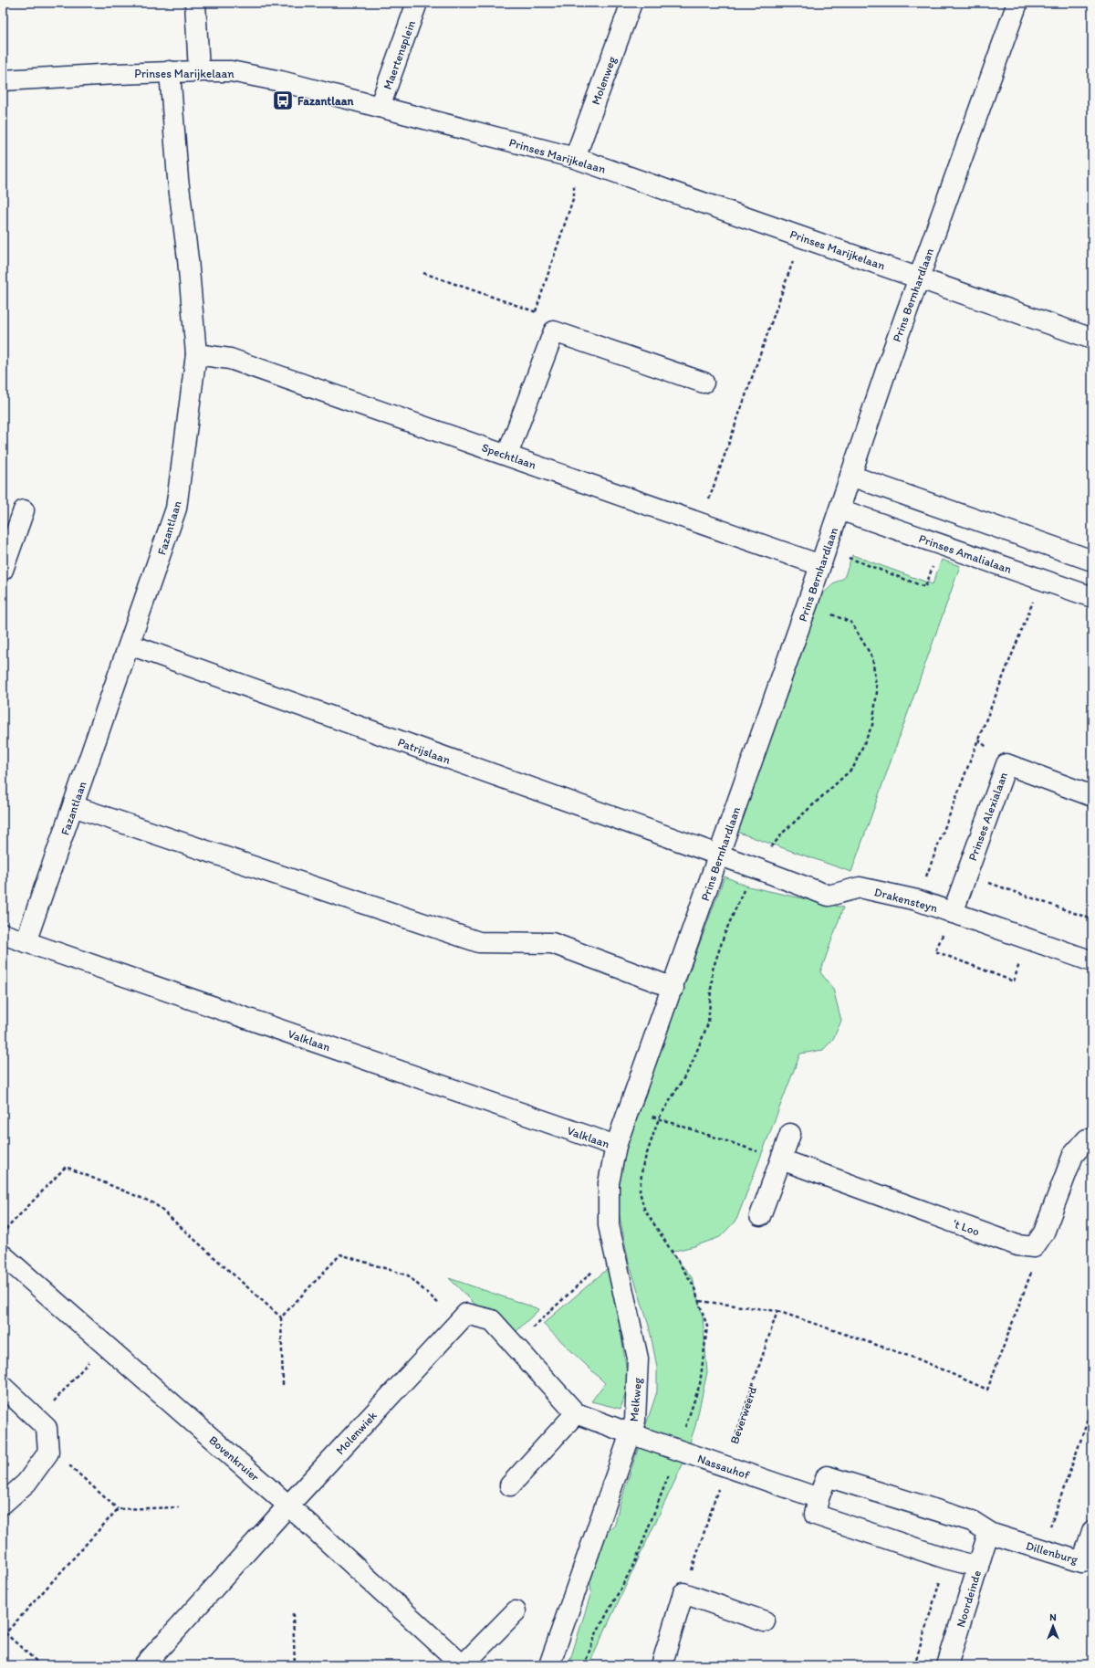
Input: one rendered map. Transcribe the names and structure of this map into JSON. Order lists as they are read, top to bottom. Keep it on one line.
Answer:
{"streets":{"street":["Maertensplein","Prinses Marijkelaan","Molenweg","Prins Bernhardlaan","Spechtlaan","Fazantlaan","Prinses Amalialaan","Patrijslaan","Prinses Alexialaan","Drakensteyn","Valklaan","'t Loo","Melkweg","Molenwiek","Bovenkruier","Nassauhof","Dillenburg","Noordeinde"],"path":["Beverweerd"]},"crossings":[["Maertensplein","Prinses Marijkelaan"],["Prinses Marijkelaan","Molenweg"],["Prinses Marijkelaan","Prins Bernhardlaan"],["Prinses Marijkelaan","Fazantlaan"],["Prins Bernhardlaan","Spechtlaan"],["Prins Bernhardlaan","Prinses Amalialaan"],["Prins Bernhardlaan","Patrijslaan"],["Prins Bernhardlaan","Drakensteyn"],["Prins Bernhardlaan","Valklaan"],["Prins Bernhardlaan","Melkweg"],["Spechtlaan","Fazantlaan"],["Fazantlaan","Patrijslaan"],["Fazantlaan","Valklaan"],["Patrijslaan","Drakensteyn"],["Prinses Alexialaan","Drakensteyn"],["Valklaan","Melkweg"],["Melkweg","Molenwiek"],["Melkweg","Nassauhof"],["Beverweerd","Nassauhof"],["Molenwiek","Bovenkruier"],["Molenwiek","Nassauhof"],["Dillenburg","Noordeinde"]],"places":{"bus stop":["Fazantlaan"]},"north":"top"}
